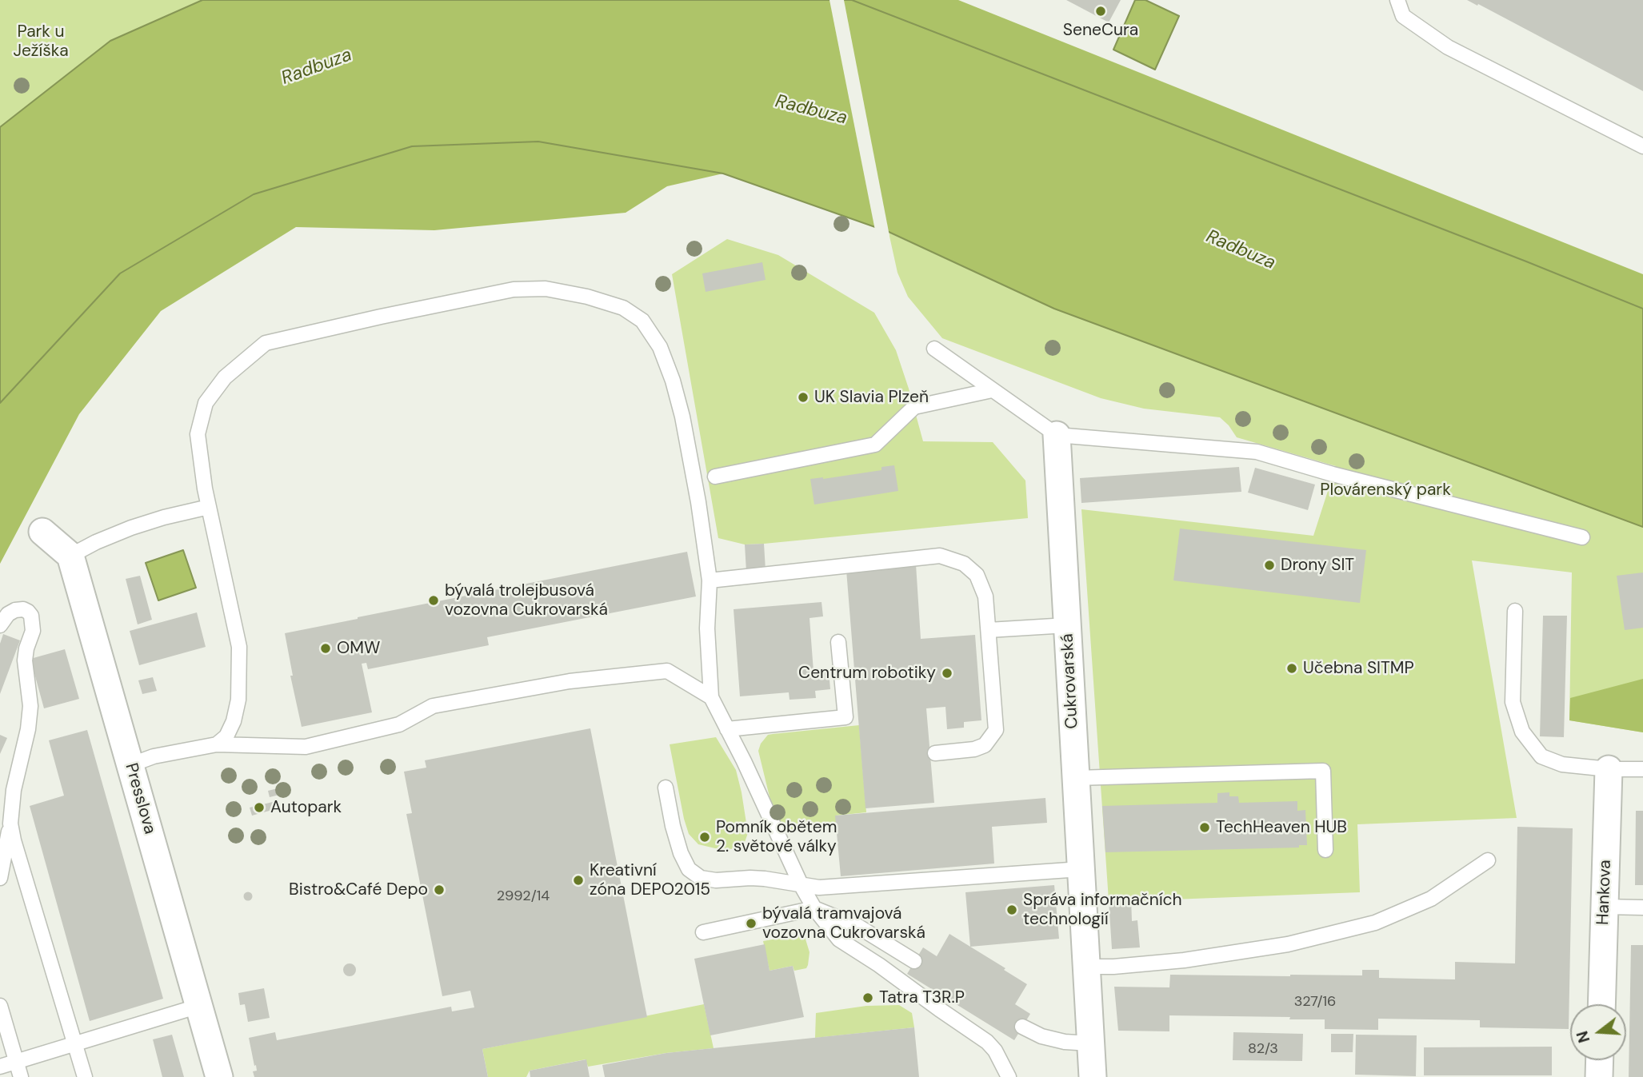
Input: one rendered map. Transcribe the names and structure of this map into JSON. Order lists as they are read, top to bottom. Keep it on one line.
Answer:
{"streets":{"street":["Cukrovarská","Presslova","Hankova"]},"water":["Radbuza"],"parks":["Park u Ježíška","Plovárenský park"],"places":["SeneCura","UK Slavia Plzeň","Drony SIT","bývalá trolejbusová vozovna Cukrovarská","OMW","Učebna SITMP","Centrum robotiky","Autopark","TechHeaven HUB","Pomník obětem 2. světové války","Kreativní zóna DEPO2015","Bistro&Café Depo","Správa informačních technologií","bývalá tramvajová vozovna Cukrovarská","Tatra T3R.P"],"house_numbers":["2992/14","327/16","82/3"],"north":"left"}
